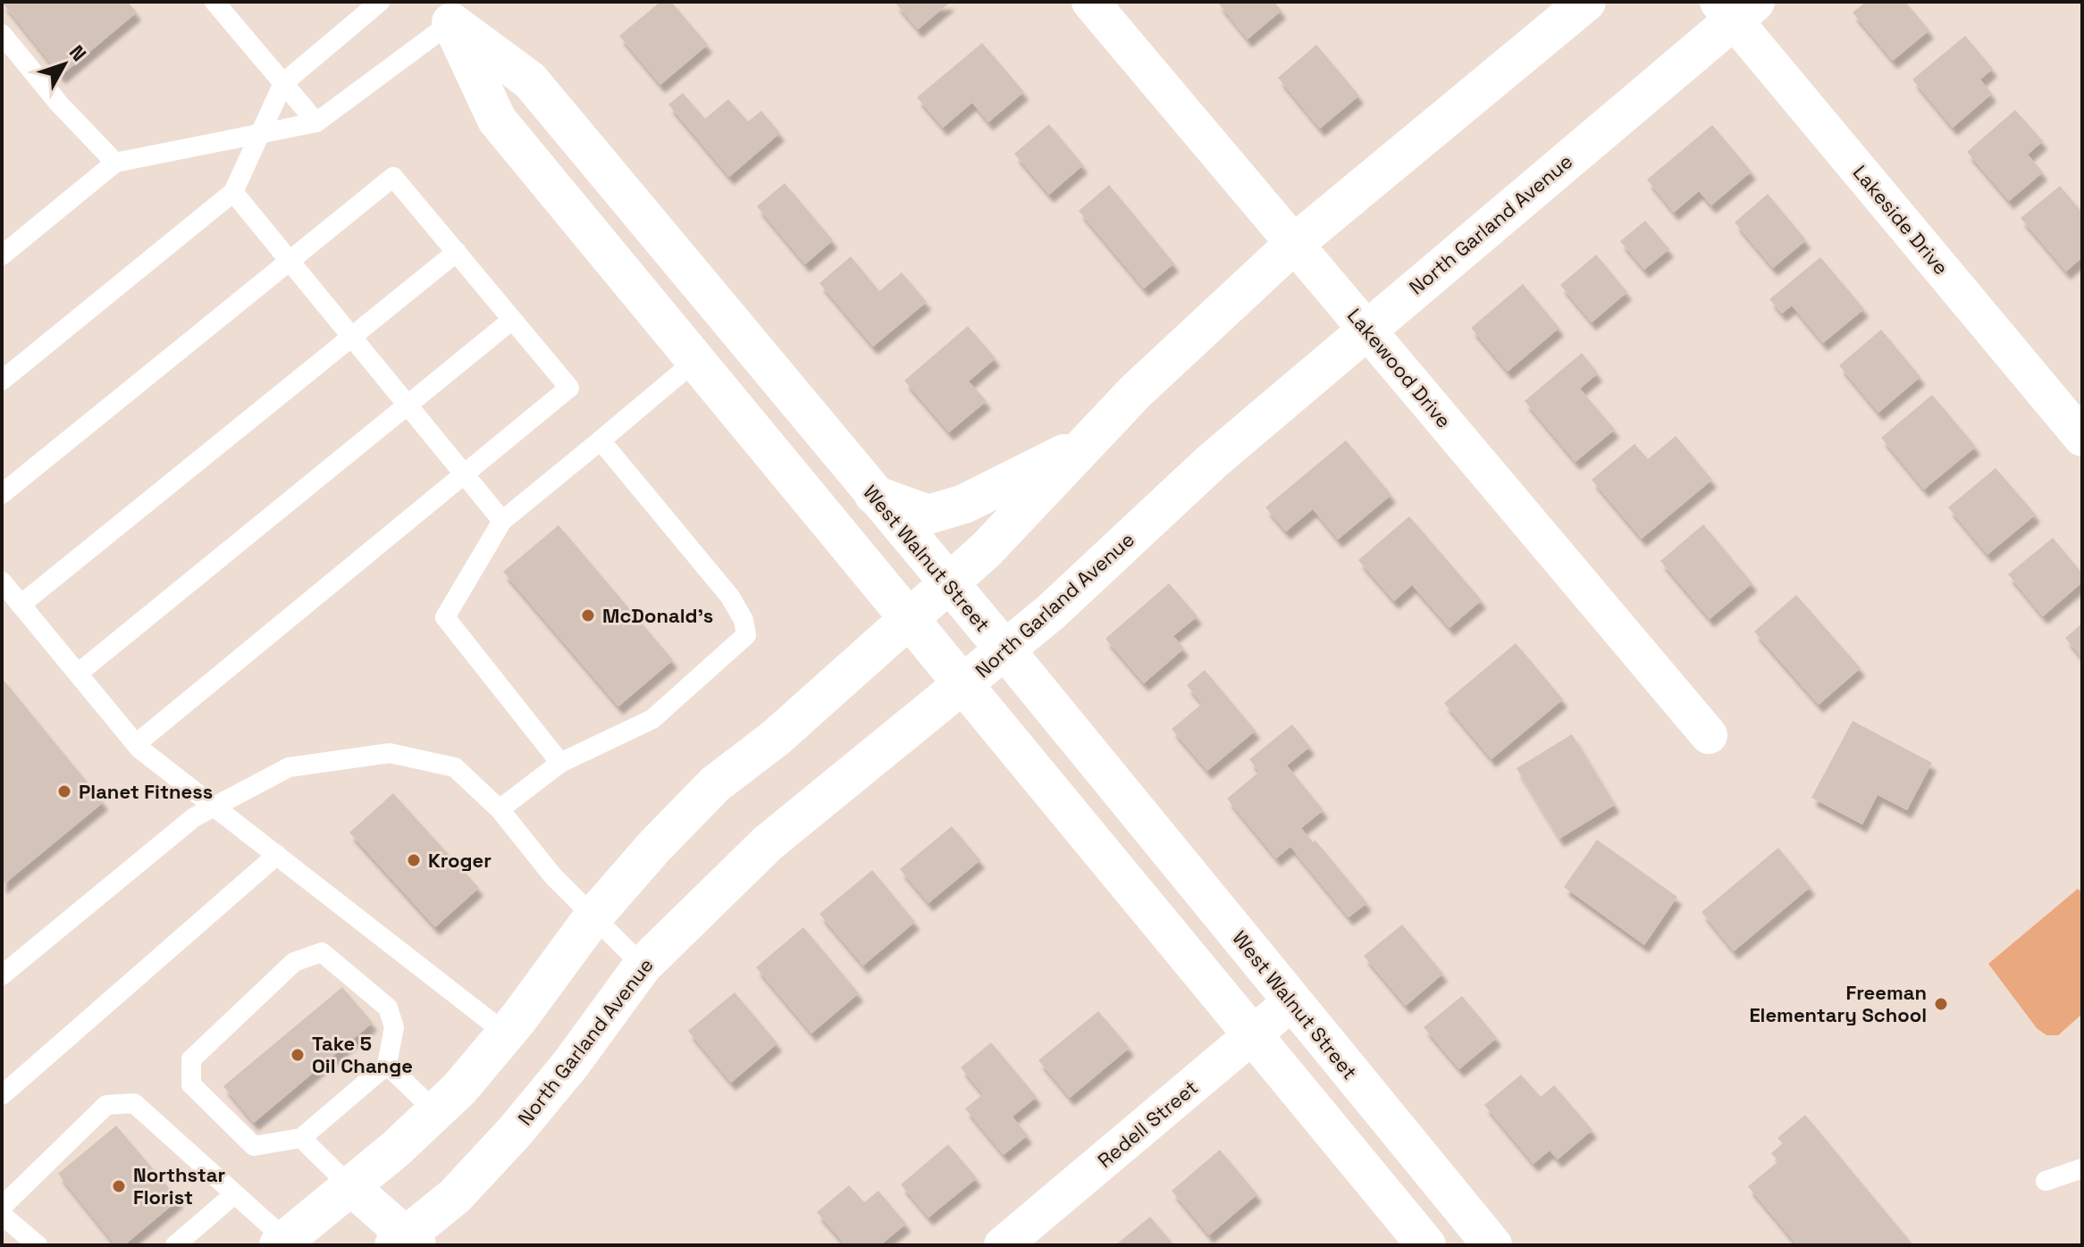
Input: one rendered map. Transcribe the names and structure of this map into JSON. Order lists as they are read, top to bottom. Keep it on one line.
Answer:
{"streets":{"main road":["North Garland Avenue","West Walnut Street"],"street":["Lakeside Drive","Lakewood Drive","Redell Street"]},"crossings":[["Lakeside Drive","North Garland Avenue"],["North Garland Avenue","Lakewood Drive"],["North Garland Avenue","West Walnut Street"],["West Walnut Street","Redell Street"]],"places":["McDonald's","Planet Fitness","Kroger","Freeman Elementary School","Take 5 Oil Change","Northstar Florist"],"north":"top right"}
